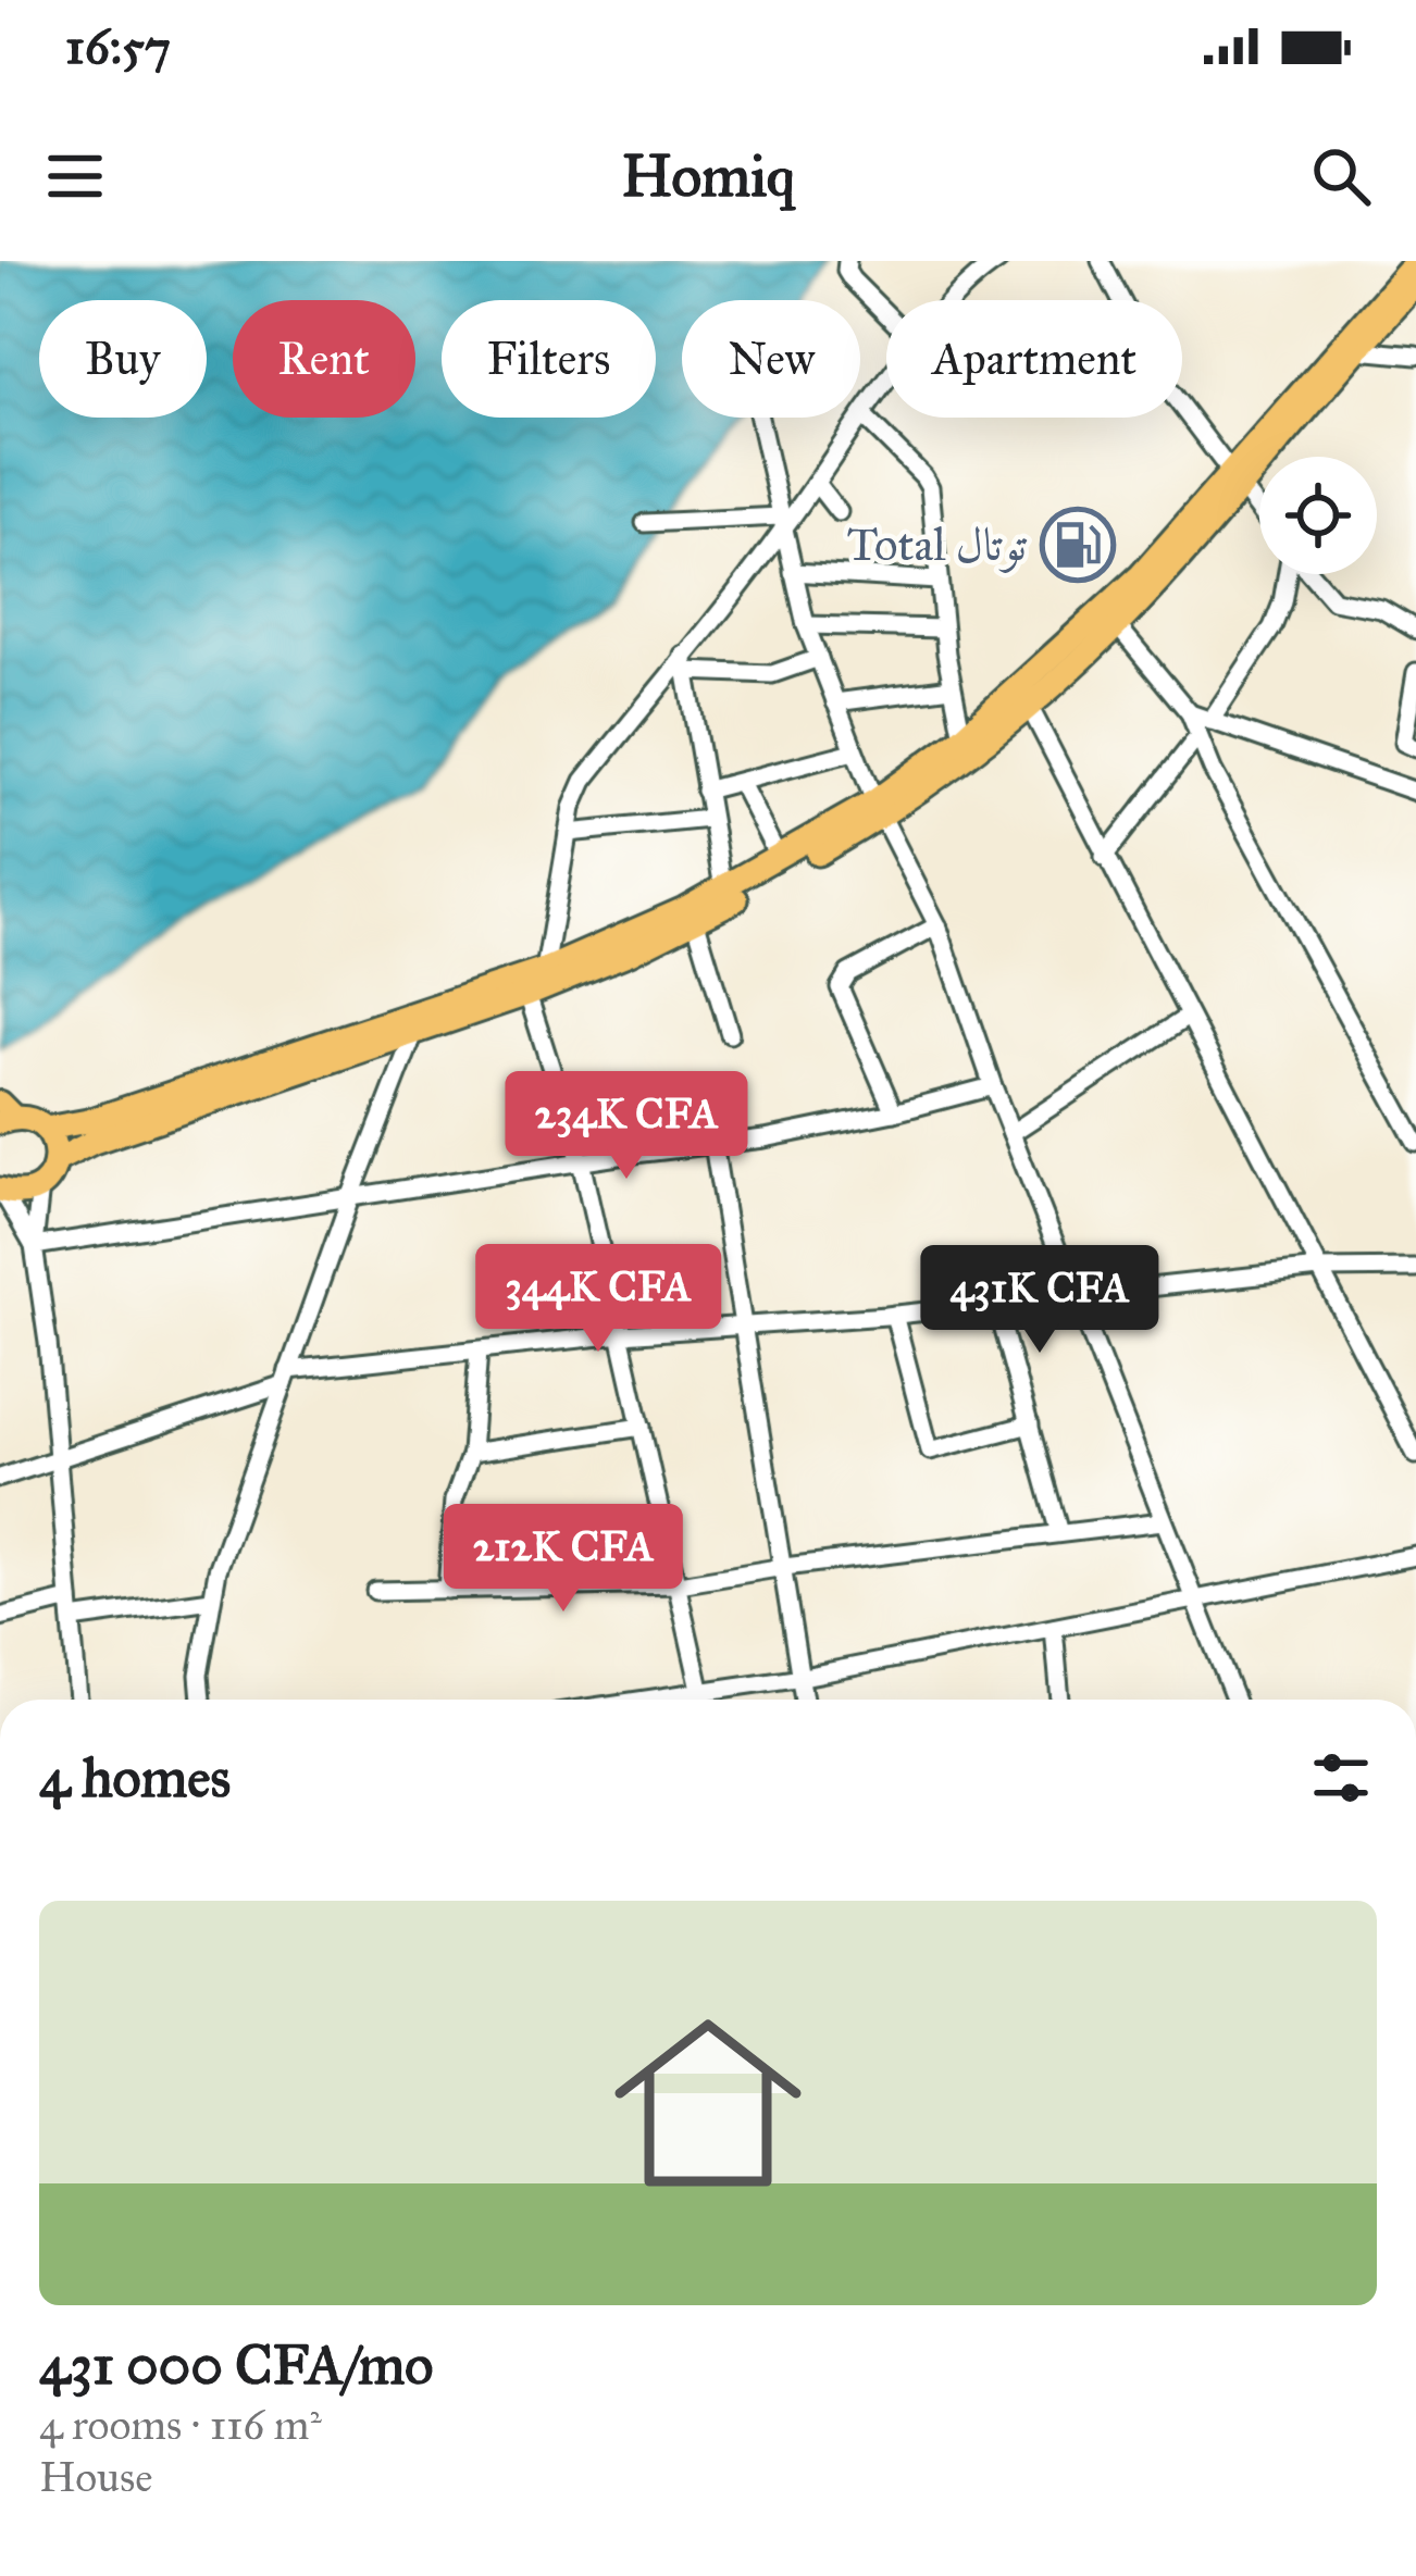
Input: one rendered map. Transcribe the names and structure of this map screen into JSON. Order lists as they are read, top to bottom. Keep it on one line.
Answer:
{"places":{"fuel station":["Total توتال"]},"page":{"status":"16:57","header":"Homiq","chip":["Buy","Rent","Filters","New","Apartment"],"price":["234K CFA","344K CFA","431K CFA","212K CFA"],"heading":"4 homes","list":[{"name":"431 000 CFA/mo","note":"4 rooms · 116 m² · House"}]}}
